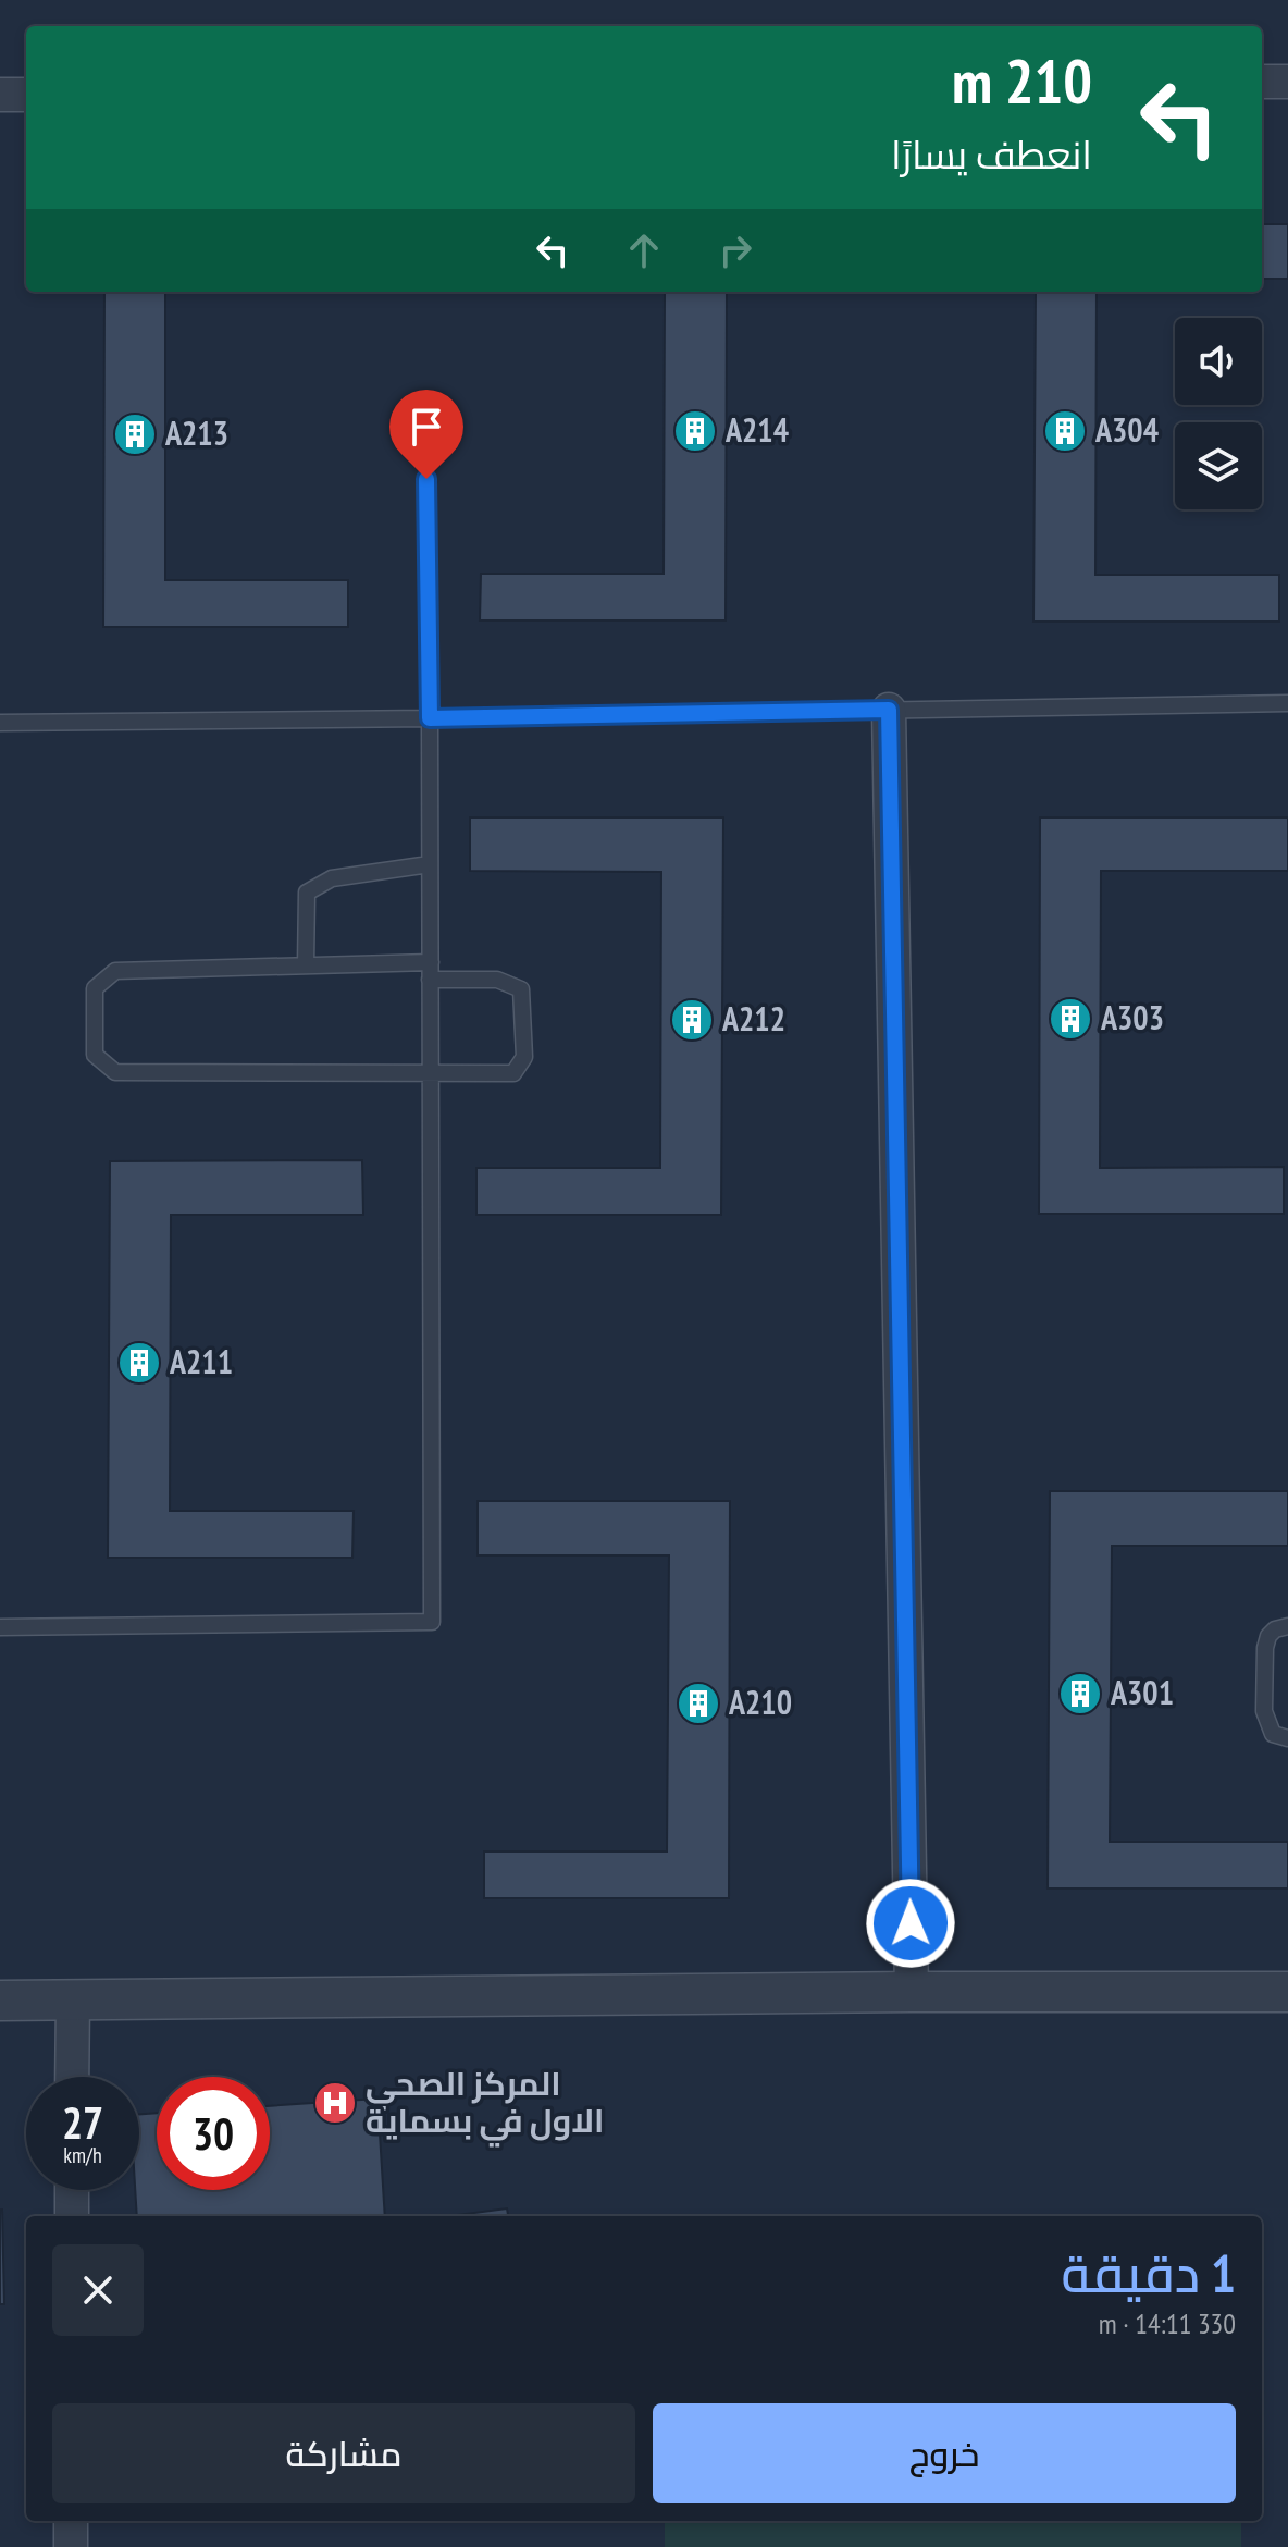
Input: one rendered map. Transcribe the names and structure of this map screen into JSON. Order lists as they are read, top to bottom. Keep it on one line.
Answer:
{"places":{"building":["A214","A304","A213","A303","A212","A211","A301","A210"],"hospital":["المركز الصحي الاول في بسماية"]},"page":{"turn":["210 m","انعطف يسارًا"],"speed":"27 km/h","limit":"30","heading":["1 دقيقة","330 m · 14:11"],"buttons":["خروج","مشاركة"]}}
